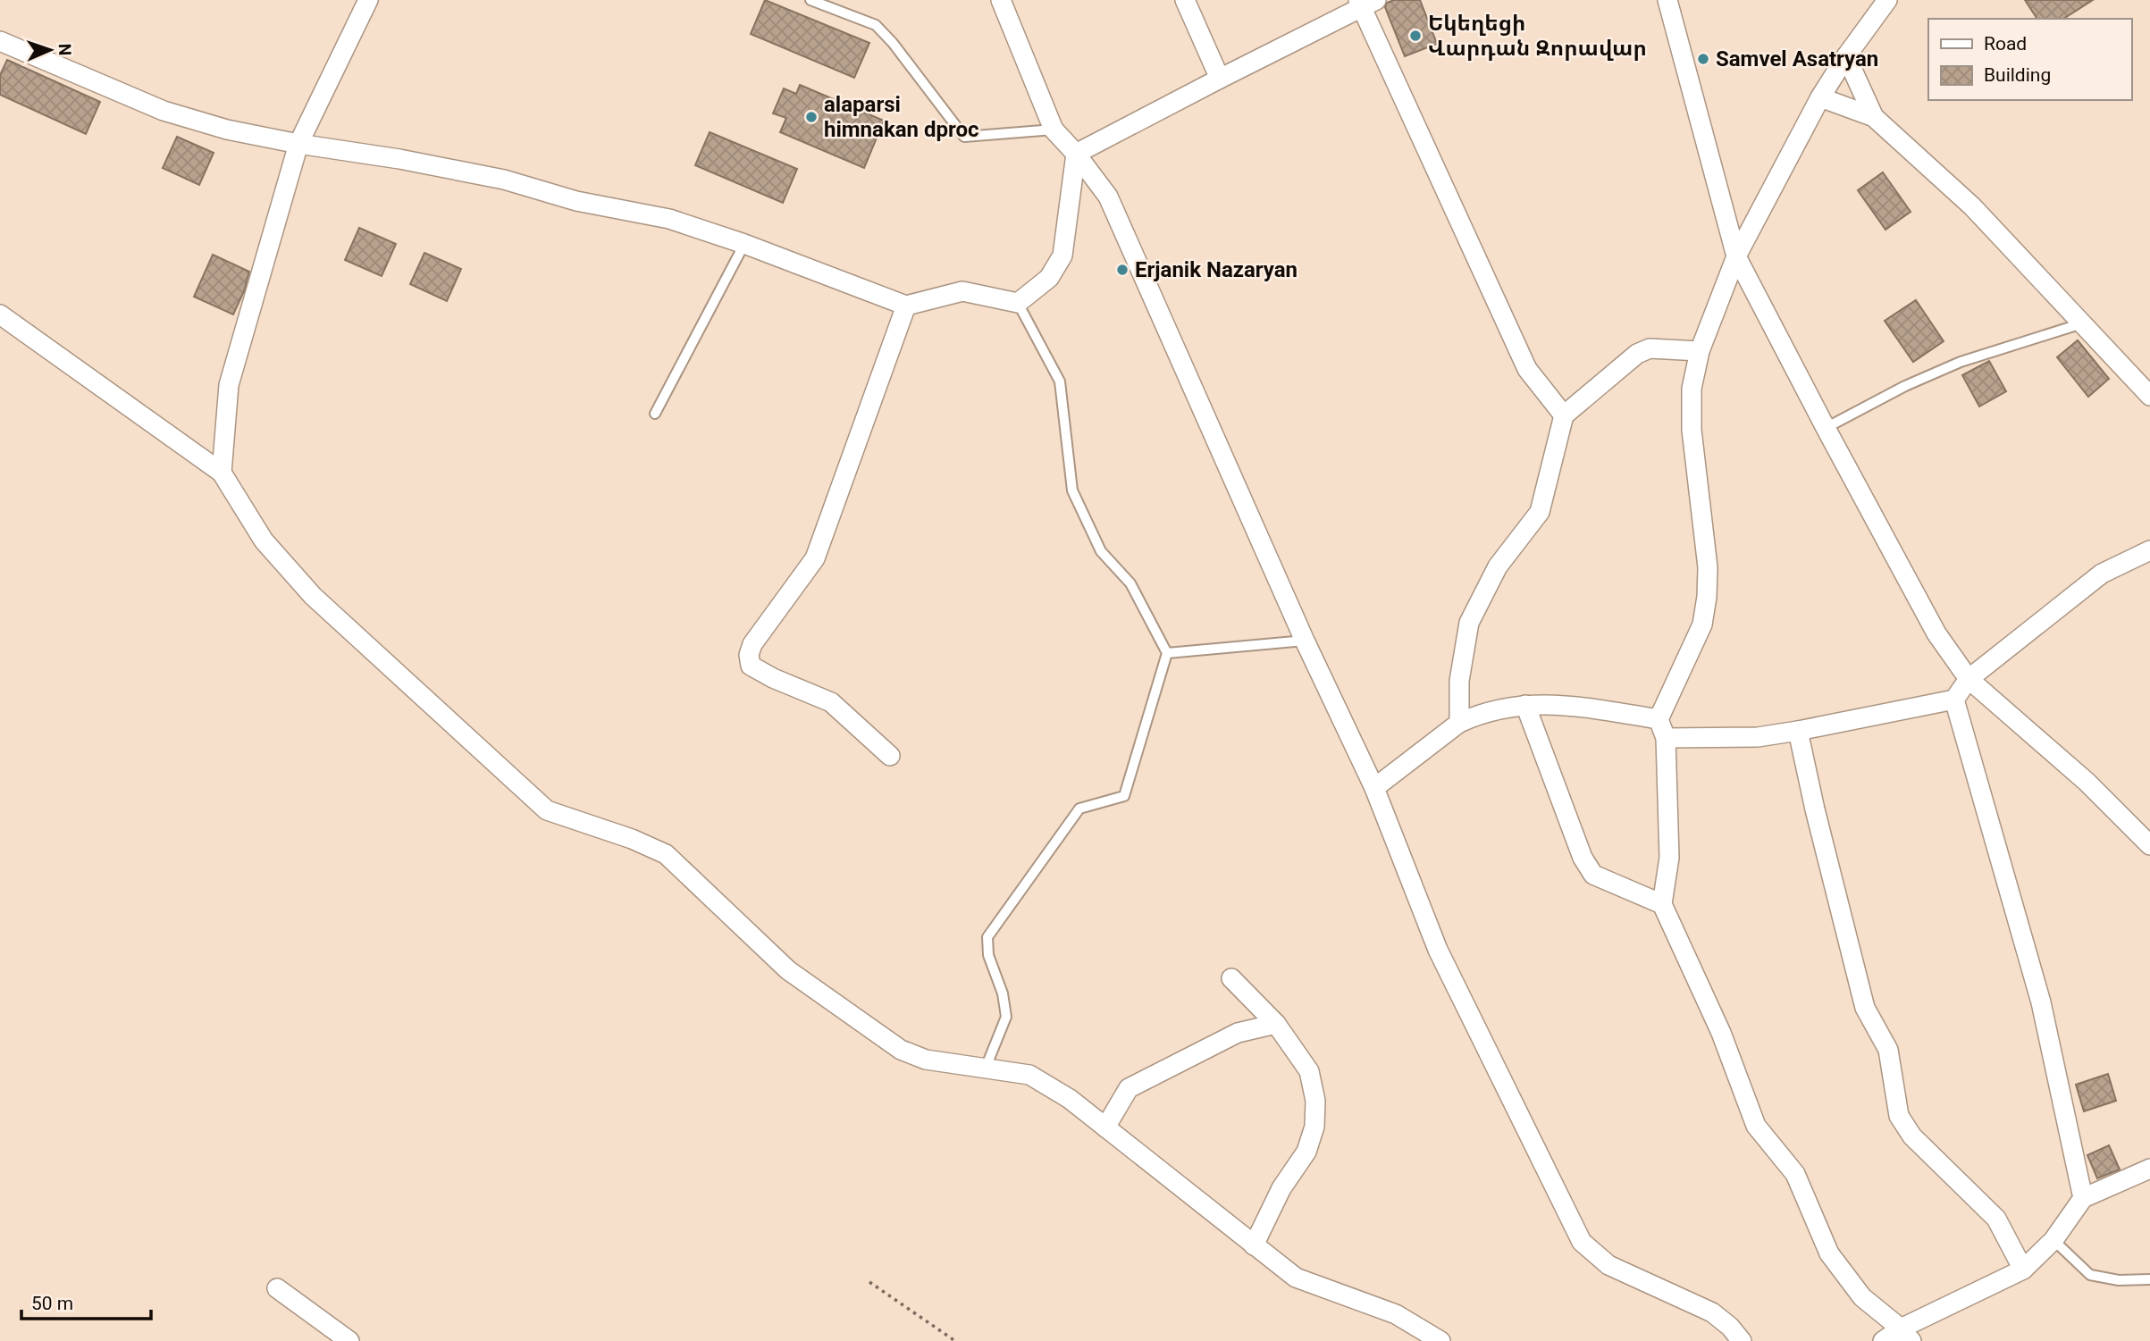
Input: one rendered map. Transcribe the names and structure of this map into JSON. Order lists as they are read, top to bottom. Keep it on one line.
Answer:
{"places":["Եկեղեցի Վարդան Զորավար","Samvel Asatryan","alaparsi himnakan dproc","Erjanik Nazaryan"],"legend":["Road","Building"],"scale_bar":"50 m","north":"right"}
